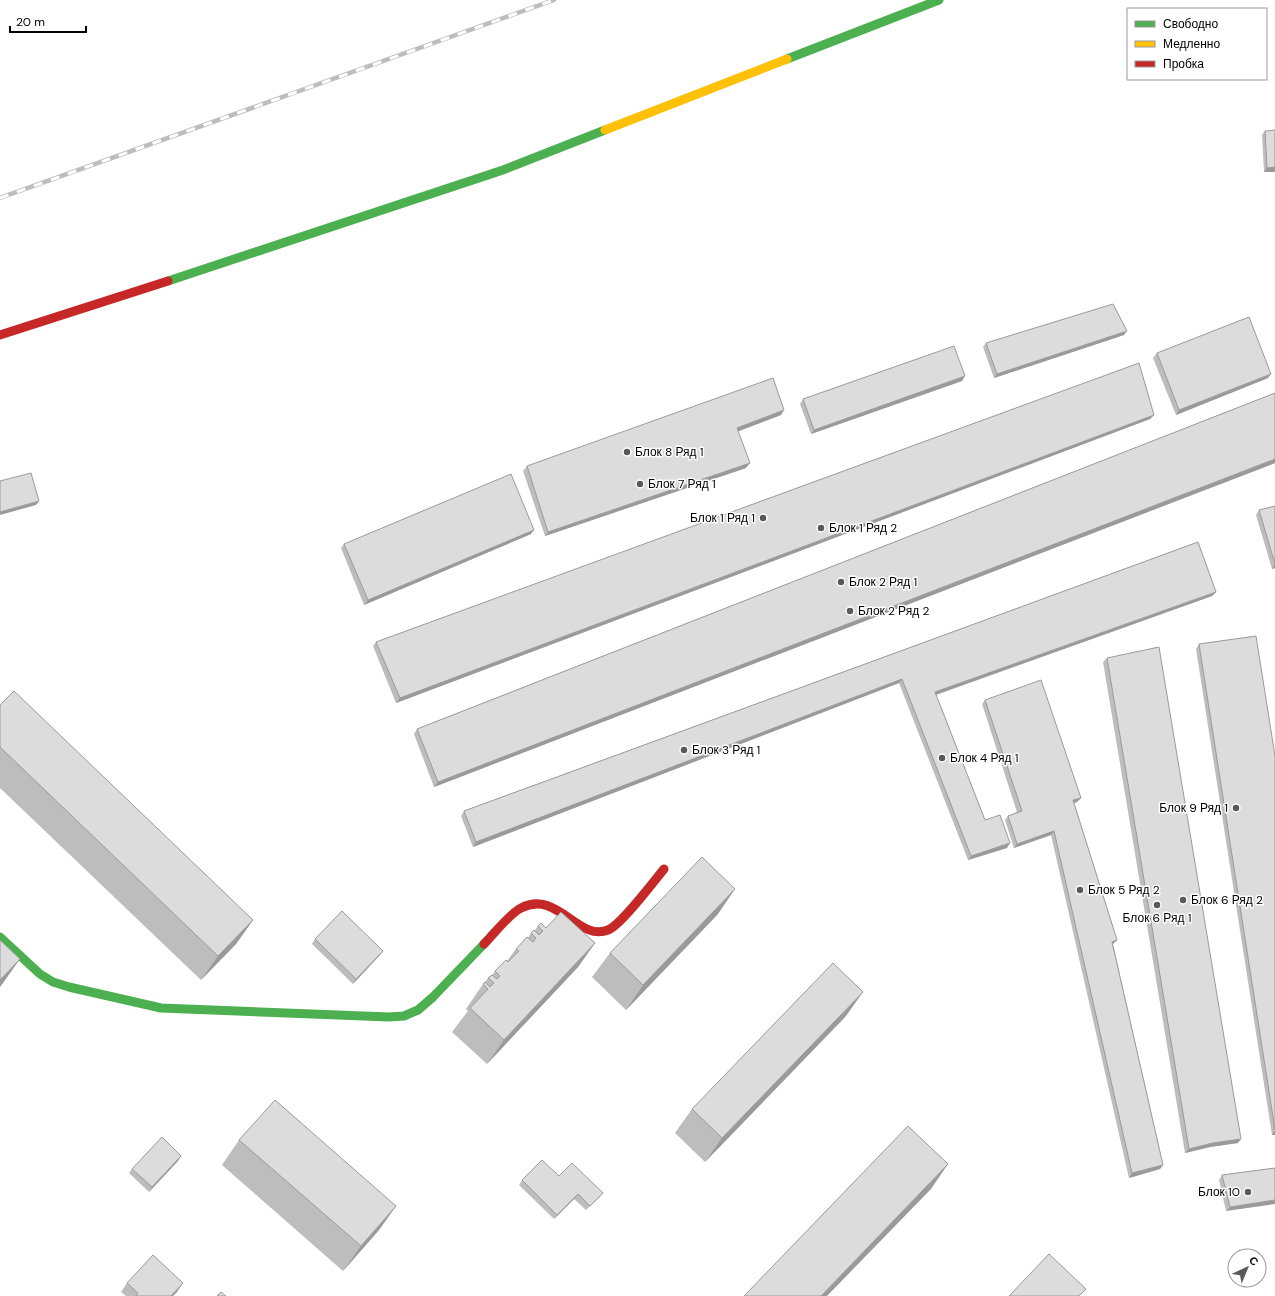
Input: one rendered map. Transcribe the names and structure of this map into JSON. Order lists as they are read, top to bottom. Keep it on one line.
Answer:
{"places":["Блок 8 Ряд 1","Блок 7 Ряд 1","Блок 1 Ряд 1","Блок 1 Ряд 2","Блок 2 Ряд 1","Блок 2 Ряд 2","Блок 3 Ряд 1","Блок 4 Ряд 1","Блок 9 Ряд 1","Блок 5 Ряд 2","Блок 6 Ряд 2","Блок 6 Ряд 1","Блок 10"],"legend":["Свободно","Медленно","Пробка"],"scale_bar":"20 m","north":"top right"}
